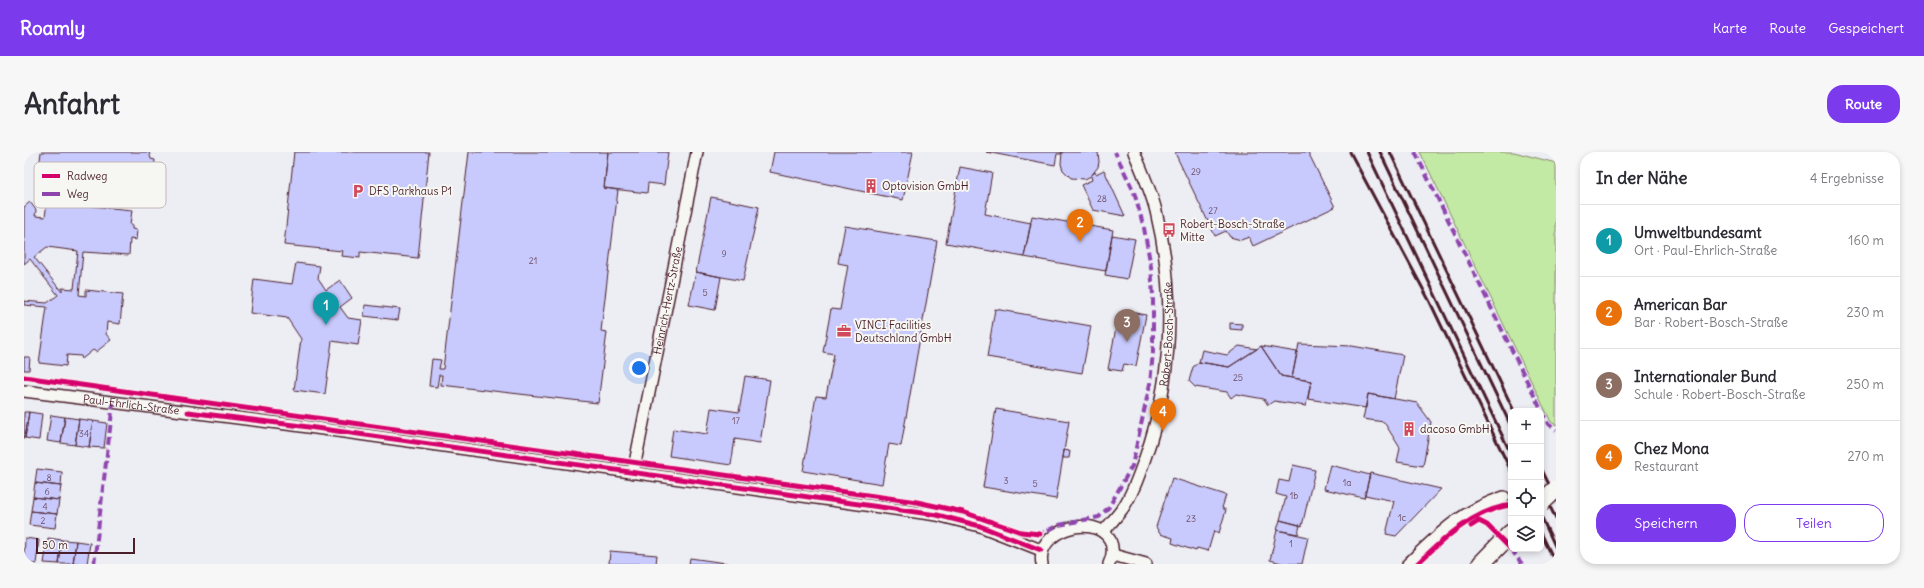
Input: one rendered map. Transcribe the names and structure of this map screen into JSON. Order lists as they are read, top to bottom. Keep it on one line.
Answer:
{"streets":{"street":["Heinrich-Hertz-Straße","Robert-Bosch-Straße","Paul-Ehrlich-Straße"]},"crossings":[["Heinrich-Hertz-Straße","Paul-Ehrlich-Straße"]],"places":{"building":["Optovision GmbH","dacoso GmbH"],"parking":["DFS Parkhaus P1"],"bus stop":["Robert-Bosch-Straße Mitte"],"office":["VINCI Facilities Deutschland GmbH"]},"house_numbers":["29","28","27","9","21","5","25","17","34","8","3","1a","5","6","1b","4","1c","23","2","1"],"legend":["Radweg","Weg"],"scale_bar":"50 m","page":{"header":"Roamly","nav":["Karte","Route","Gespeichert"],"buttons":["Route",["Speichern","Teilen"]],"title":"Anfahrt","heading":["In der Nähe","4 Ergebnisse"],"list":[{"mark":"1","name":"Umweltbundesamt","note":"Ort · Paul-Ehrlich-Straße","value":"160 m"},{"mark":"2","name":"American Bar","note":"Bar · Robert-Bosch-Straße","value":"230 m"},{"mark":"3","name":"Internationaler Bund","note":"Schule · Robert-Bosch-Straße","value":"250 m"},{"mark":"4","name":"Chez Mona","note":"Restaurant","value":"270 m"}],"pins":["2","1","3","4"],"map_buttons":["+","−"],"scale":"50 m"}}
